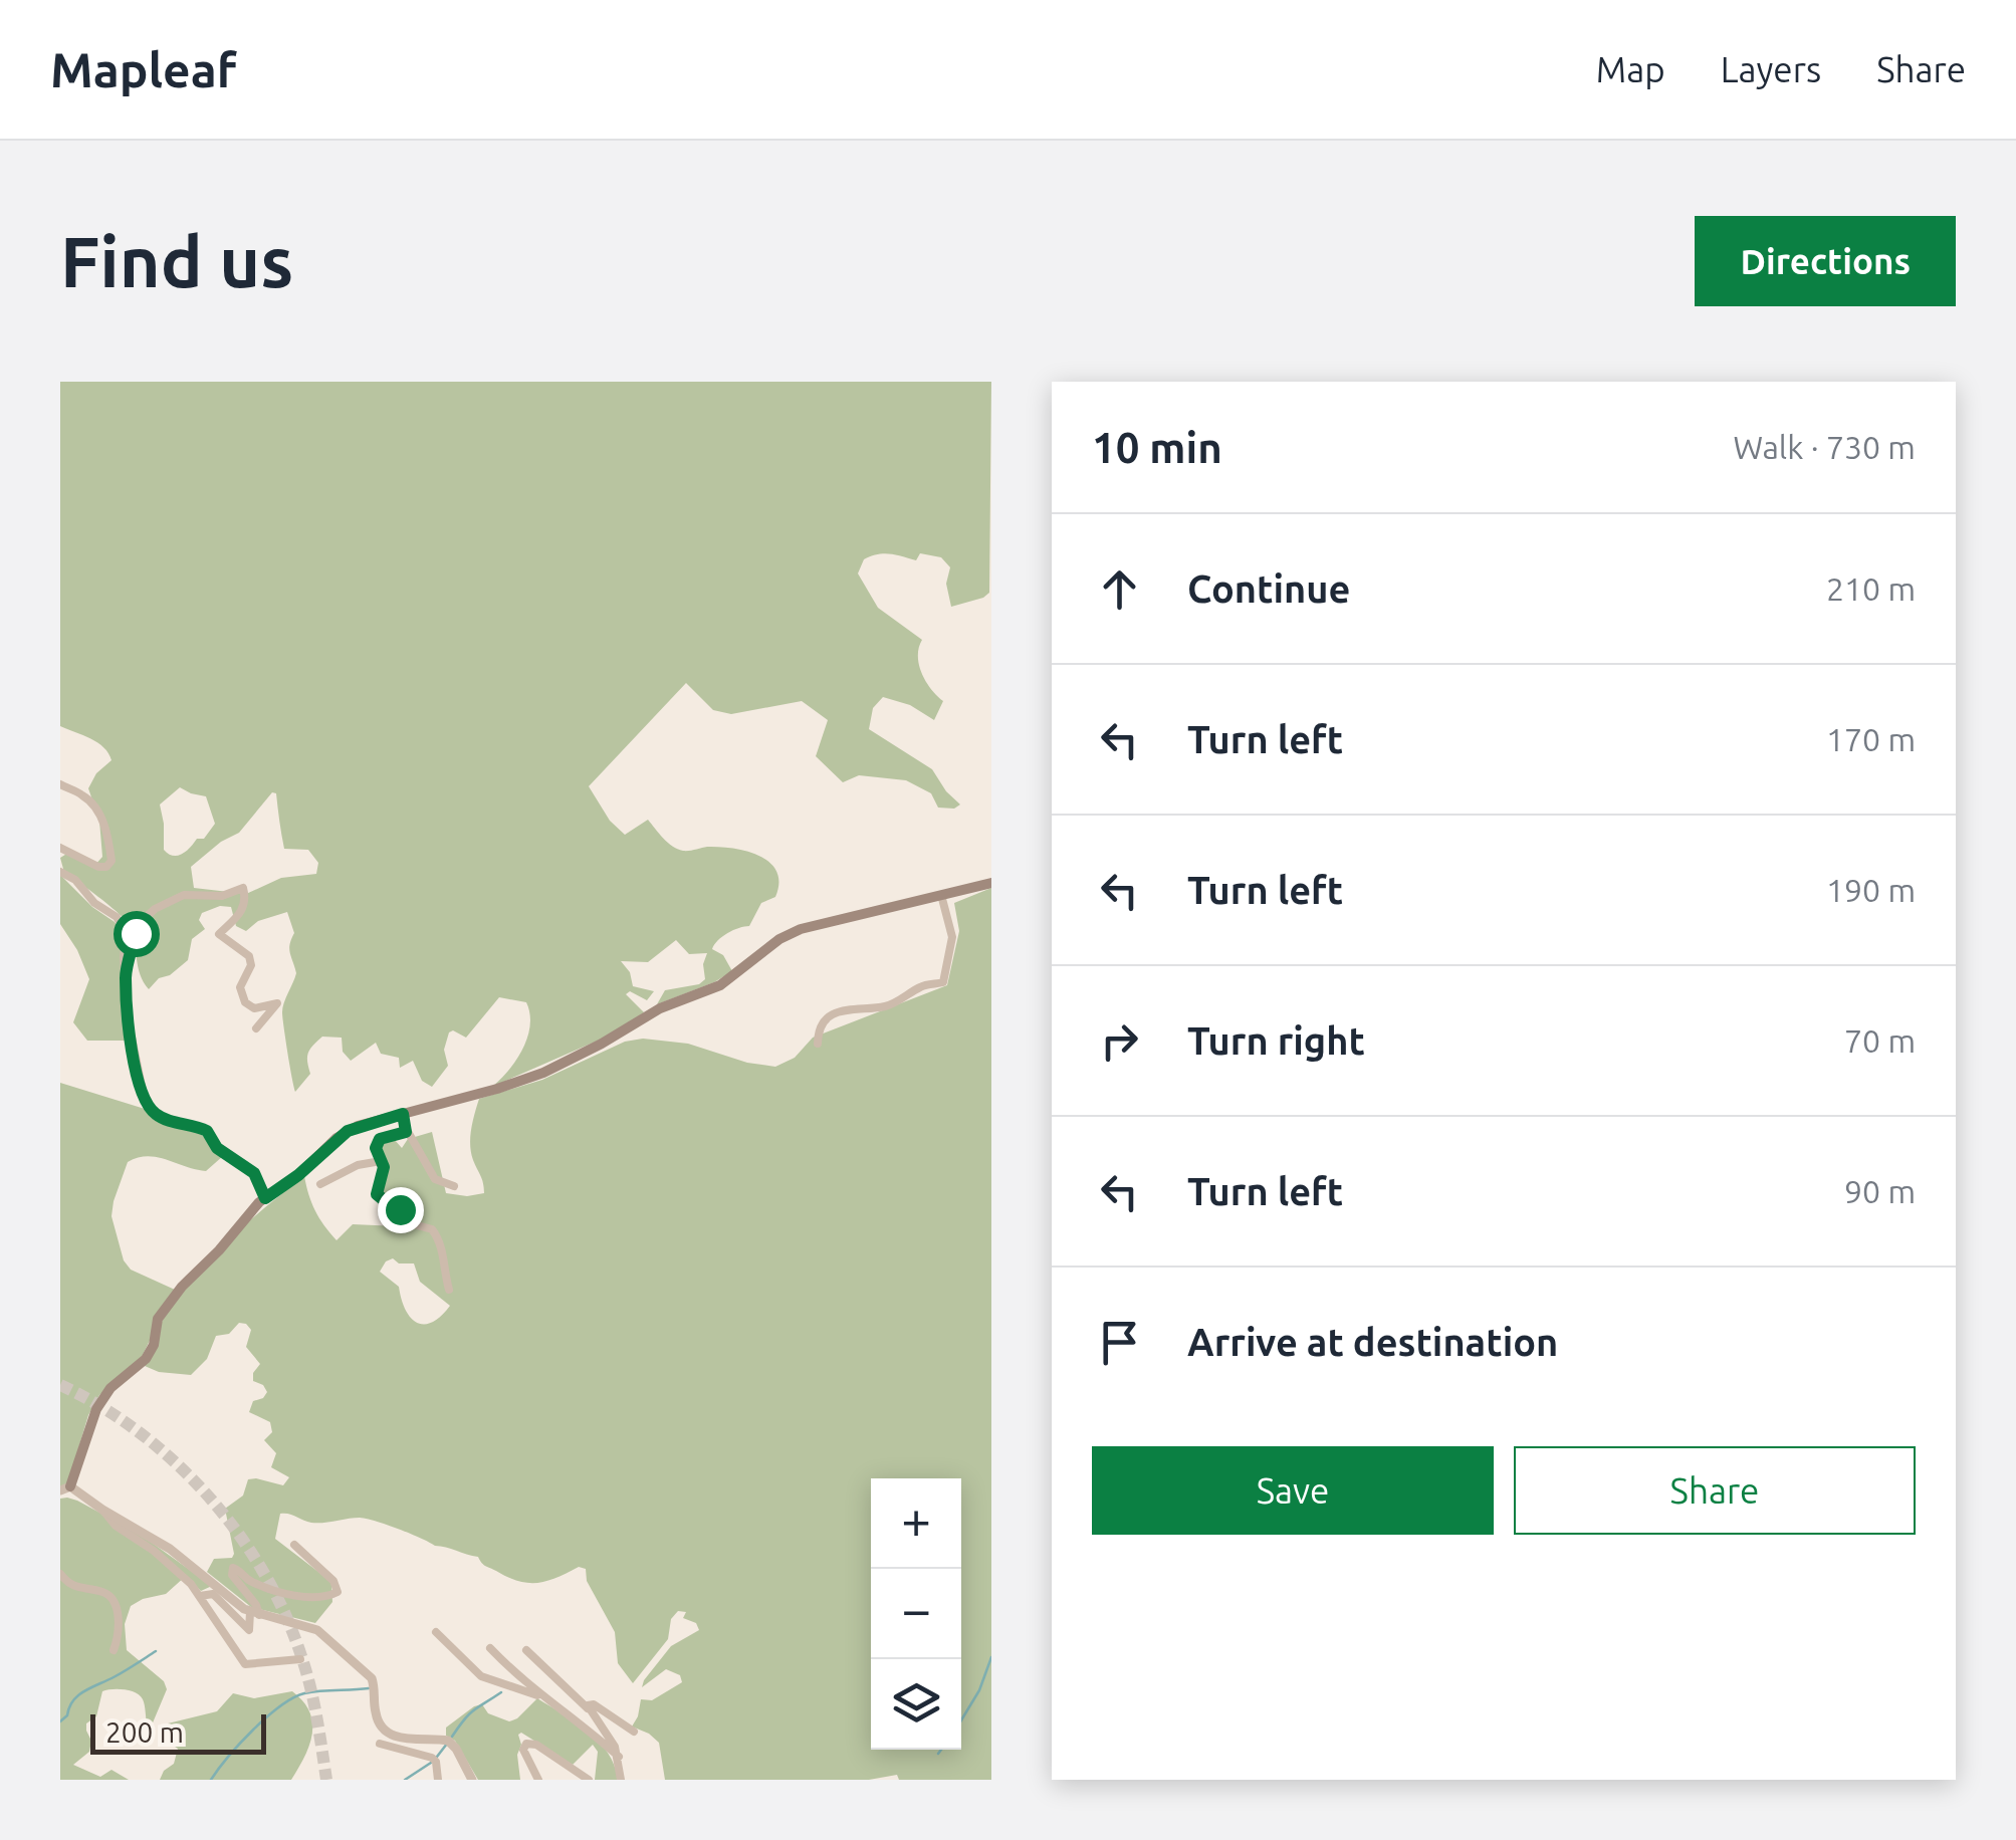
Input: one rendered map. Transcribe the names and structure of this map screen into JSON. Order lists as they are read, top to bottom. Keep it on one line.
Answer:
{"scale_bar":"200 m","page":{"header":"Mapleaf","nav":["Map","Layers","Share"],"buttons":["Directions",["Save","Share"]],"title":"Find us","heading":["10 min","Walk · 730 m"],"list":[["Continue","210 m"],["Turn left","170 m"],["Turn left","190 m"],["Turn right","70 m"],["Turn left","90 m"],"Arrive at destination"],"map_buttons":["+","−"],"scale":"200 m"}}
